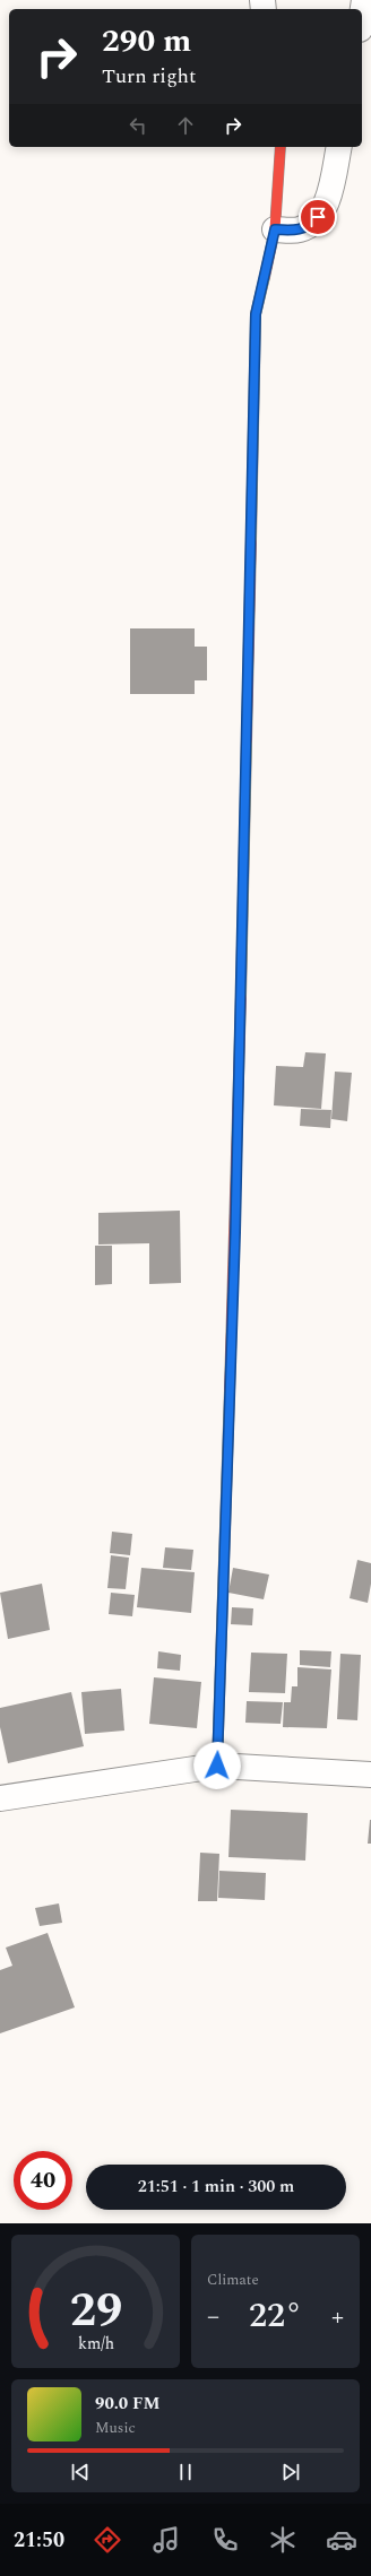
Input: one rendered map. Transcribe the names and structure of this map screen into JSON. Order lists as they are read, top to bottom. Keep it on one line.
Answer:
{"page":{"turn":["290 m","Turn right"],"limit":"40","trip":"21:51 · 1 min · 300 m","tile":"Climate","heat":["−","22°","+"],"song":["90.0 FM","Music"],"tabs":"21:50","gauge":["29","km/h"]}}
